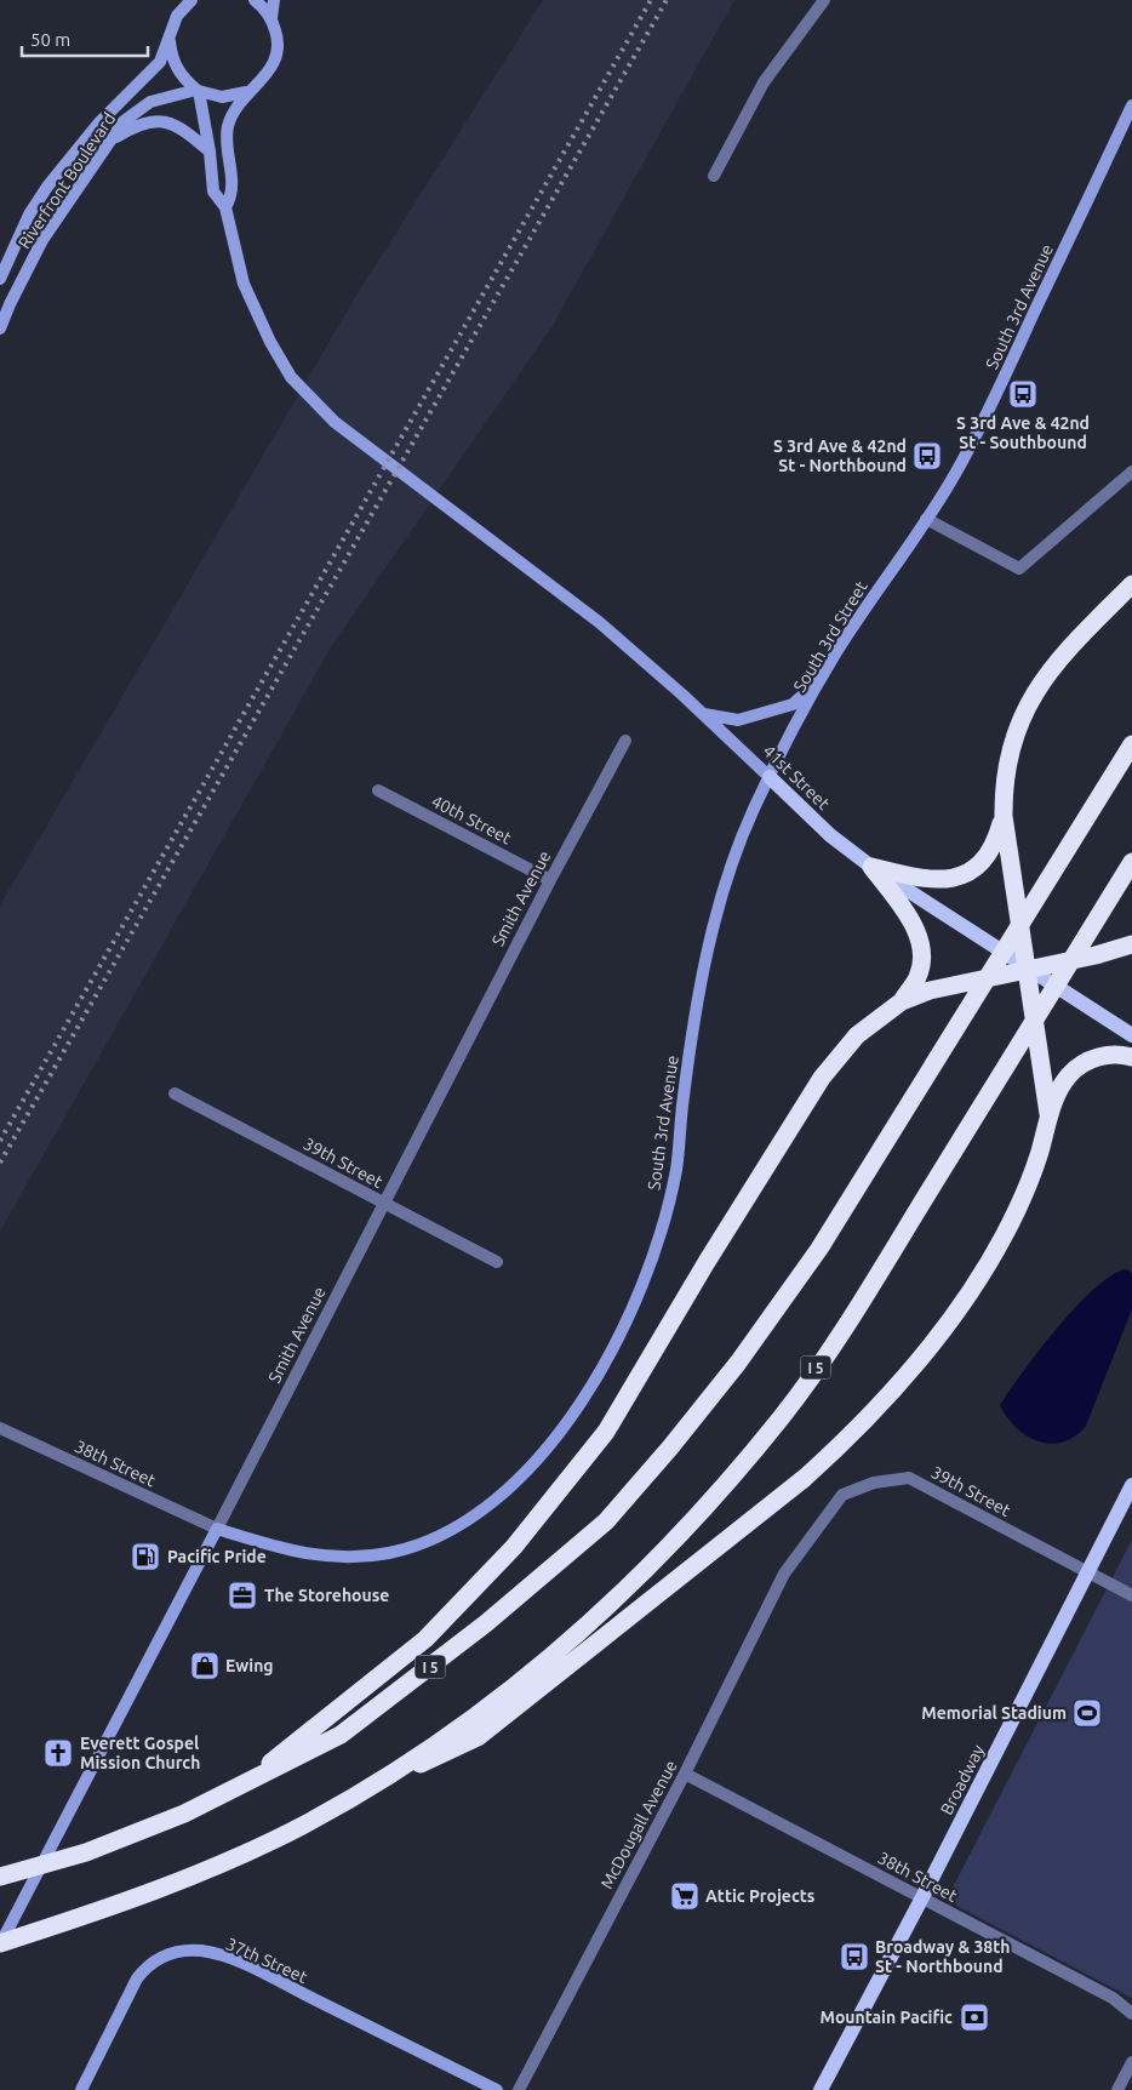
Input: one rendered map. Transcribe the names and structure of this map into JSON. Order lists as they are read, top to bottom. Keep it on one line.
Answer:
{"streets":{"highway":["I 5"],"main road":["41st Street","Broadway"],"street":["Riverfront Boulevard","South 3rd Avenue","South 3rd Street","40th Street","Smith Avenue","39th Street","38th Street","McDougall Avenue","37th Street"]},"crossings":[["South 3rd Avenue","South 3rd Street"],["South 3rd Avenue","41st Street"],["South 3rd Avenue","Smith Avenue"],["South 3rd Avenue","38th Street"],["South 3rd Street","41st Street"],["40th Street","Smith Avenue"],["Smith Avenue","39th Street"],["Smith Avenue","I 5"],["Smith Avenue","38th Street"],["39th Street","Broadway"],["39th Street","McDougall Avenue"],["38th Street","Broadway"],["38th Street","McDougall Avenue"]],"places":{"bus stop":["S 3rd Ave & 42nd St - Southbound","S 3rd Ave & 42nd St - Northbound","Broadway & 38th St - Northbound"],"fuel station":["Pacific Pride"],"office":["The Storehouse"],"shop":["Ewing"],"sports":["Memorial Stadium"],"church":["Everett Gospel Mission Church"],"supermarket":["Attic Projects"],"bank":["Mountain Pacific"]},"scale_bar":"50 m"}
